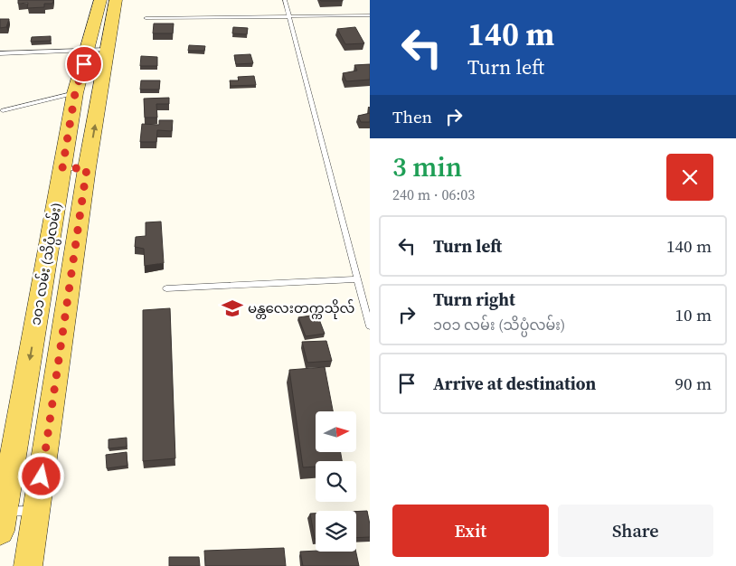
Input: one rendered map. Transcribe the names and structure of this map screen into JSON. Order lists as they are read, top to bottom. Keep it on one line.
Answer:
{"streets":{"main road":["၁၀၁ လမ်း (သိပ္ပံလမ်း)"]},"places":{"school or university":["မန္တလေးတက္ကသိုလ်"]},"north":"right","page":{"turn":["140 m","Turn left"],"then":"Then","heading":["3 min","240 m · 06:03"],"list":[{"name":"Turn left","value":"140 m"},{"name":"Turn right","note":"၁၀၁ လမ်း (သိပ္ပံလမ်း)","value":"10 m"},{"name":"Arrive at destination","value":"90 m"}],"buttons":["Exit","Share"]}}
